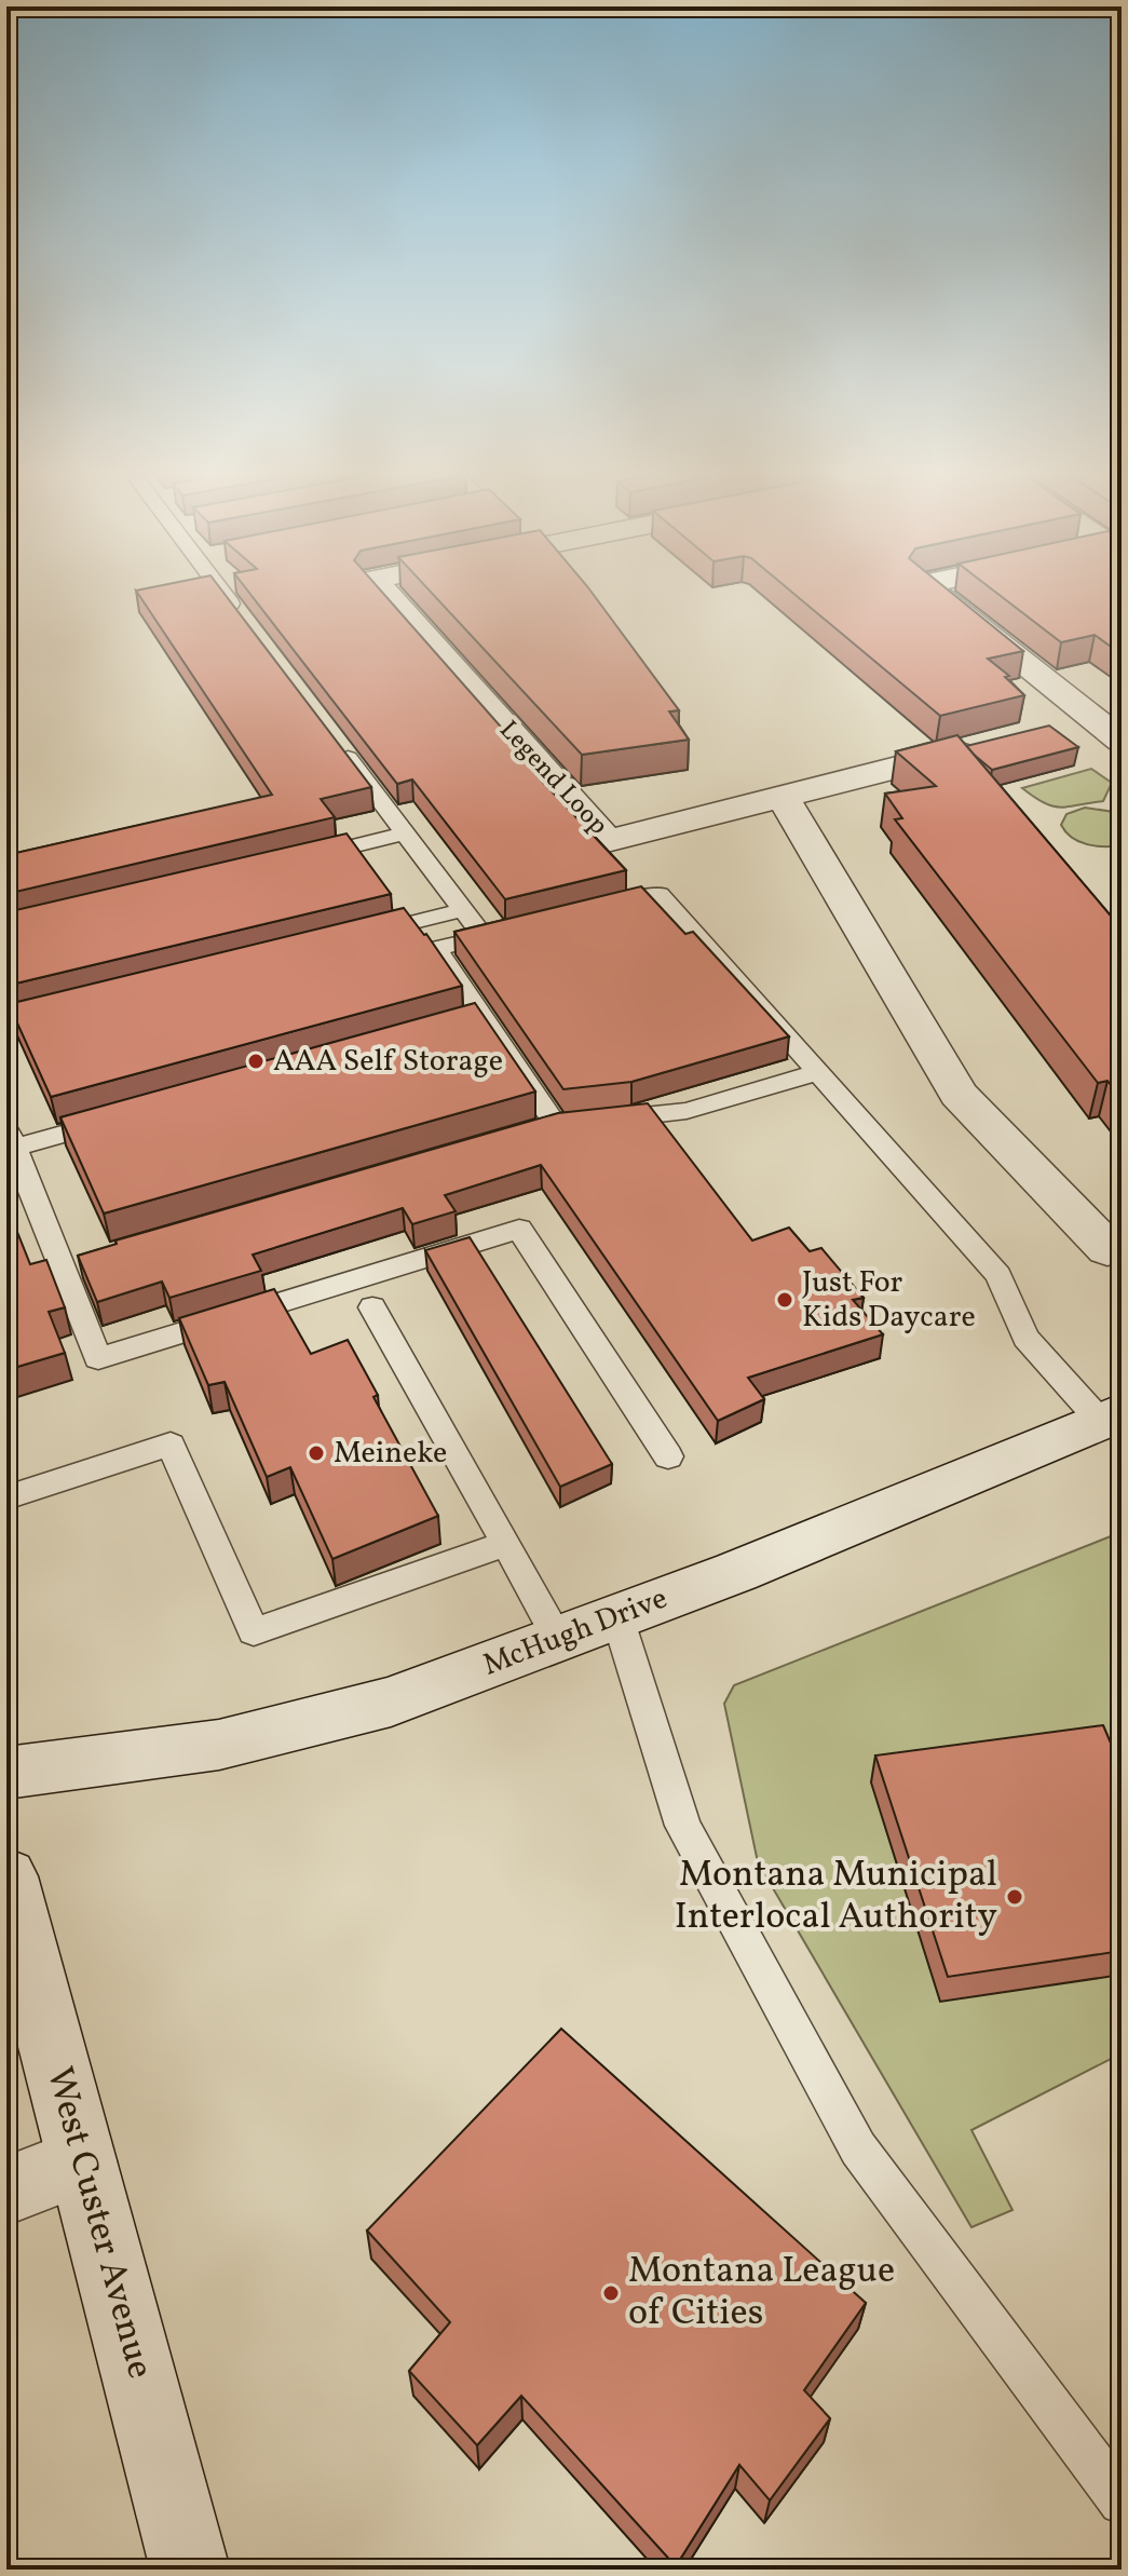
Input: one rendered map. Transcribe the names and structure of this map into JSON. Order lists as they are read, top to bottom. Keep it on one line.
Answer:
{"streets":{"street":["Legend Loop","McHugh Drive","West Custer Avenue"]},"places":["AAA Self Storage","Just For Kids Daycare","Meineke","Montana Municipal Interlocal Authority","Montana League of Cities"]}
